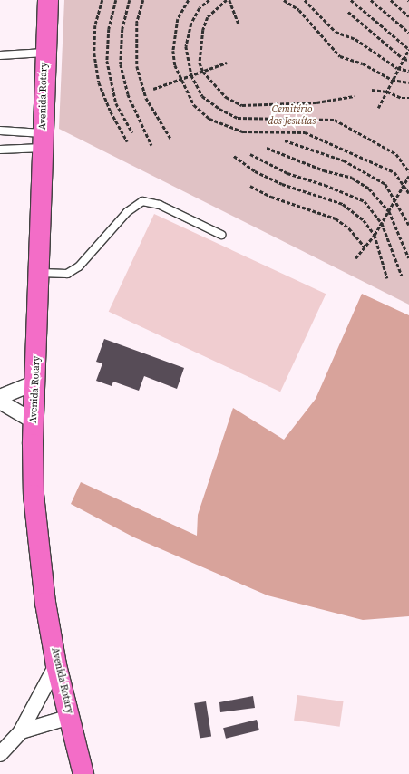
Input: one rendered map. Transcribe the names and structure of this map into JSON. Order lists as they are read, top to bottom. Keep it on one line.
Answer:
{"streets":{"main road":["Avenida Rotary"]},"parks":["Cemitério dos Jesuítas"]}
